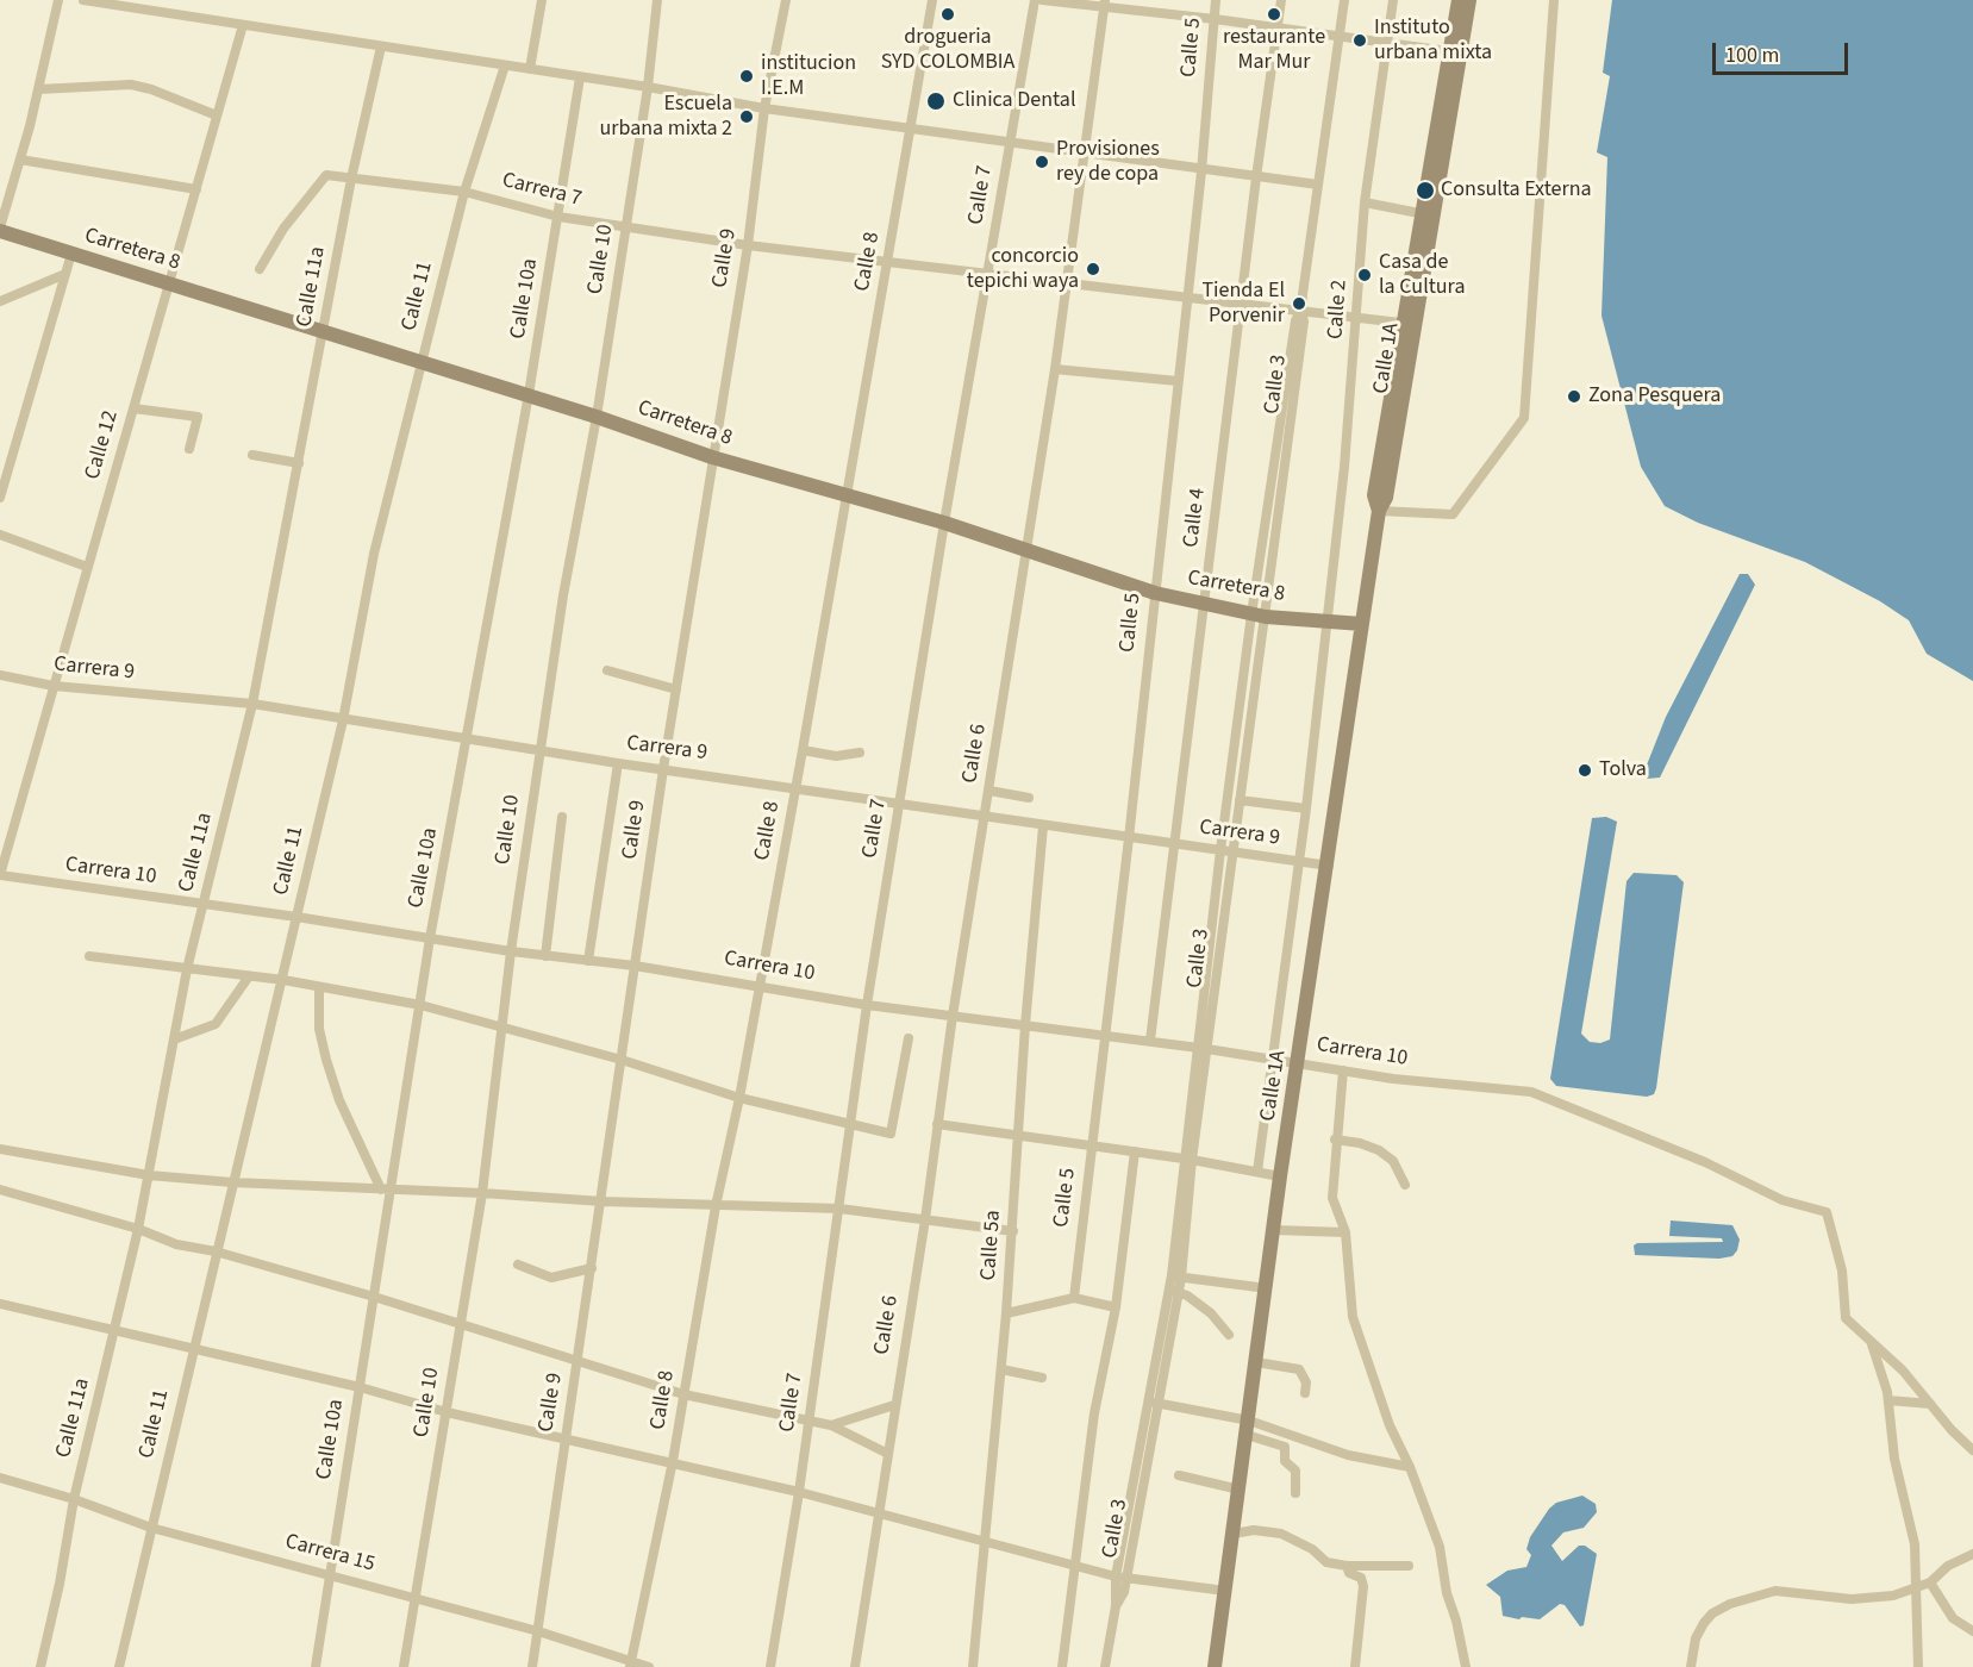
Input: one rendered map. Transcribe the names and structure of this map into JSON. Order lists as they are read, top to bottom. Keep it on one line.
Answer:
{"streets":{"street":["Calle 5","Carrera 7","Calle 7","Carretera 8","Calle 9","Calle 10","Calle 8","Calle 11a","Calle 11","Calle 10a","Calle 2","Calle 1A","Calle 3","Calle 12","Calle 4","Carrera 9","Calle 6","Carrera 10","Calle 5a","Carrera 15"]},"crossings":[["Calle 5","Carrera 7"],["Calle 5","Carretera 8"],["Calle 5","Carrera 9"],["Calle 5","Carrera 10"],["Carrera 7","Calle 7"],["Carrera 7","Calle 9"],["Carrera 7","Calle 10"],["Carrera 7","Calle 8"],["Carrera 7","Calle 11a"],["Carrera 7","Calle 11"],["Carrera 7","Calle 10a"],["Carrera 7","Calle 2"],["Carrera 7","Calle 1A"],["Carrera 7","Calle 3"],["Carrera 7","Calle 4"],["Carrera 7","Calle 6"],["Calle 7","Carretera 8"],["Calle 7","Carrera 9"],["Calle 7","Carrera 10"],["Carretera 8","Calle 9"],["Carretera 8","Calle 10"],["Carretera 8","Calle 8"],["Carretera 8","Calle 11a"],["Carretera 8","Calle 11"],["Carretera 8","Calle 10a"],["Carretera 8","Calle 2"],["Carretera 8","Calle 1A"],["Carretera 8","Calle 3"],["Carretera 8","Calle 12"],["Carretera 8","Calle 4"],["Carretera 8","Calle 6"],["Calle 9","Carrera 9"],["Calle 9","Carrera 10"],["Calle 9","Carrera 15"],["Calle 10","Carrera 9"],["Calle 10","Carrera 10"],["Calle 10","Carrera 15"],["Calle 8","Carrera 9"],["Calle 8","Carrera 10"],["Calle 8","Carrera 15"],["Calle 11a","Carrera 9"],["Calle 11a","Carrera 10"],["Calle 11a","Carrera 15"],["Calle 11","Carrera 9"],["Calle 11","Carrera 10"],["Calle 11","Carrera 15"],["Calle 10a","Carrera 9"],["Calle 10a","Carrera 10"],["Calle 10a","Carrera 15"],["Calle 2","Carrera 9"],["Calle 2","Carrera 10"],["Calle 1A","Carrera 9"],["Calle 1A","Carrera 10"],["Calle 3","Carrera 9"],["Calle 3","Carrera 10"],["Calle 12","Carrera 9"],["Calle 12","Carrera 10"],["Calle 4","Carrera 9"],["Calle 4","Carrera 10"],["Carrera 9","Calle 6"],["Carrera 9","Calle 5a"],["Calle 6","Carrera 10"],["Carrera 10","Calle 5a"]],"places":["drogueria SYD COLOMBIA","restaurante Mar Mur","Instituto urbana mixta","institucion I.E.M","Clinica Dental","Escuela urbana mixta 2","Provisiones rey de copa","Consulta Externa","concorcio tepichi waya","Casa de la Cultura","Tienda El Porvenir","Zona Pesquera","Tolva"],"scale_bar":"100 m"}
